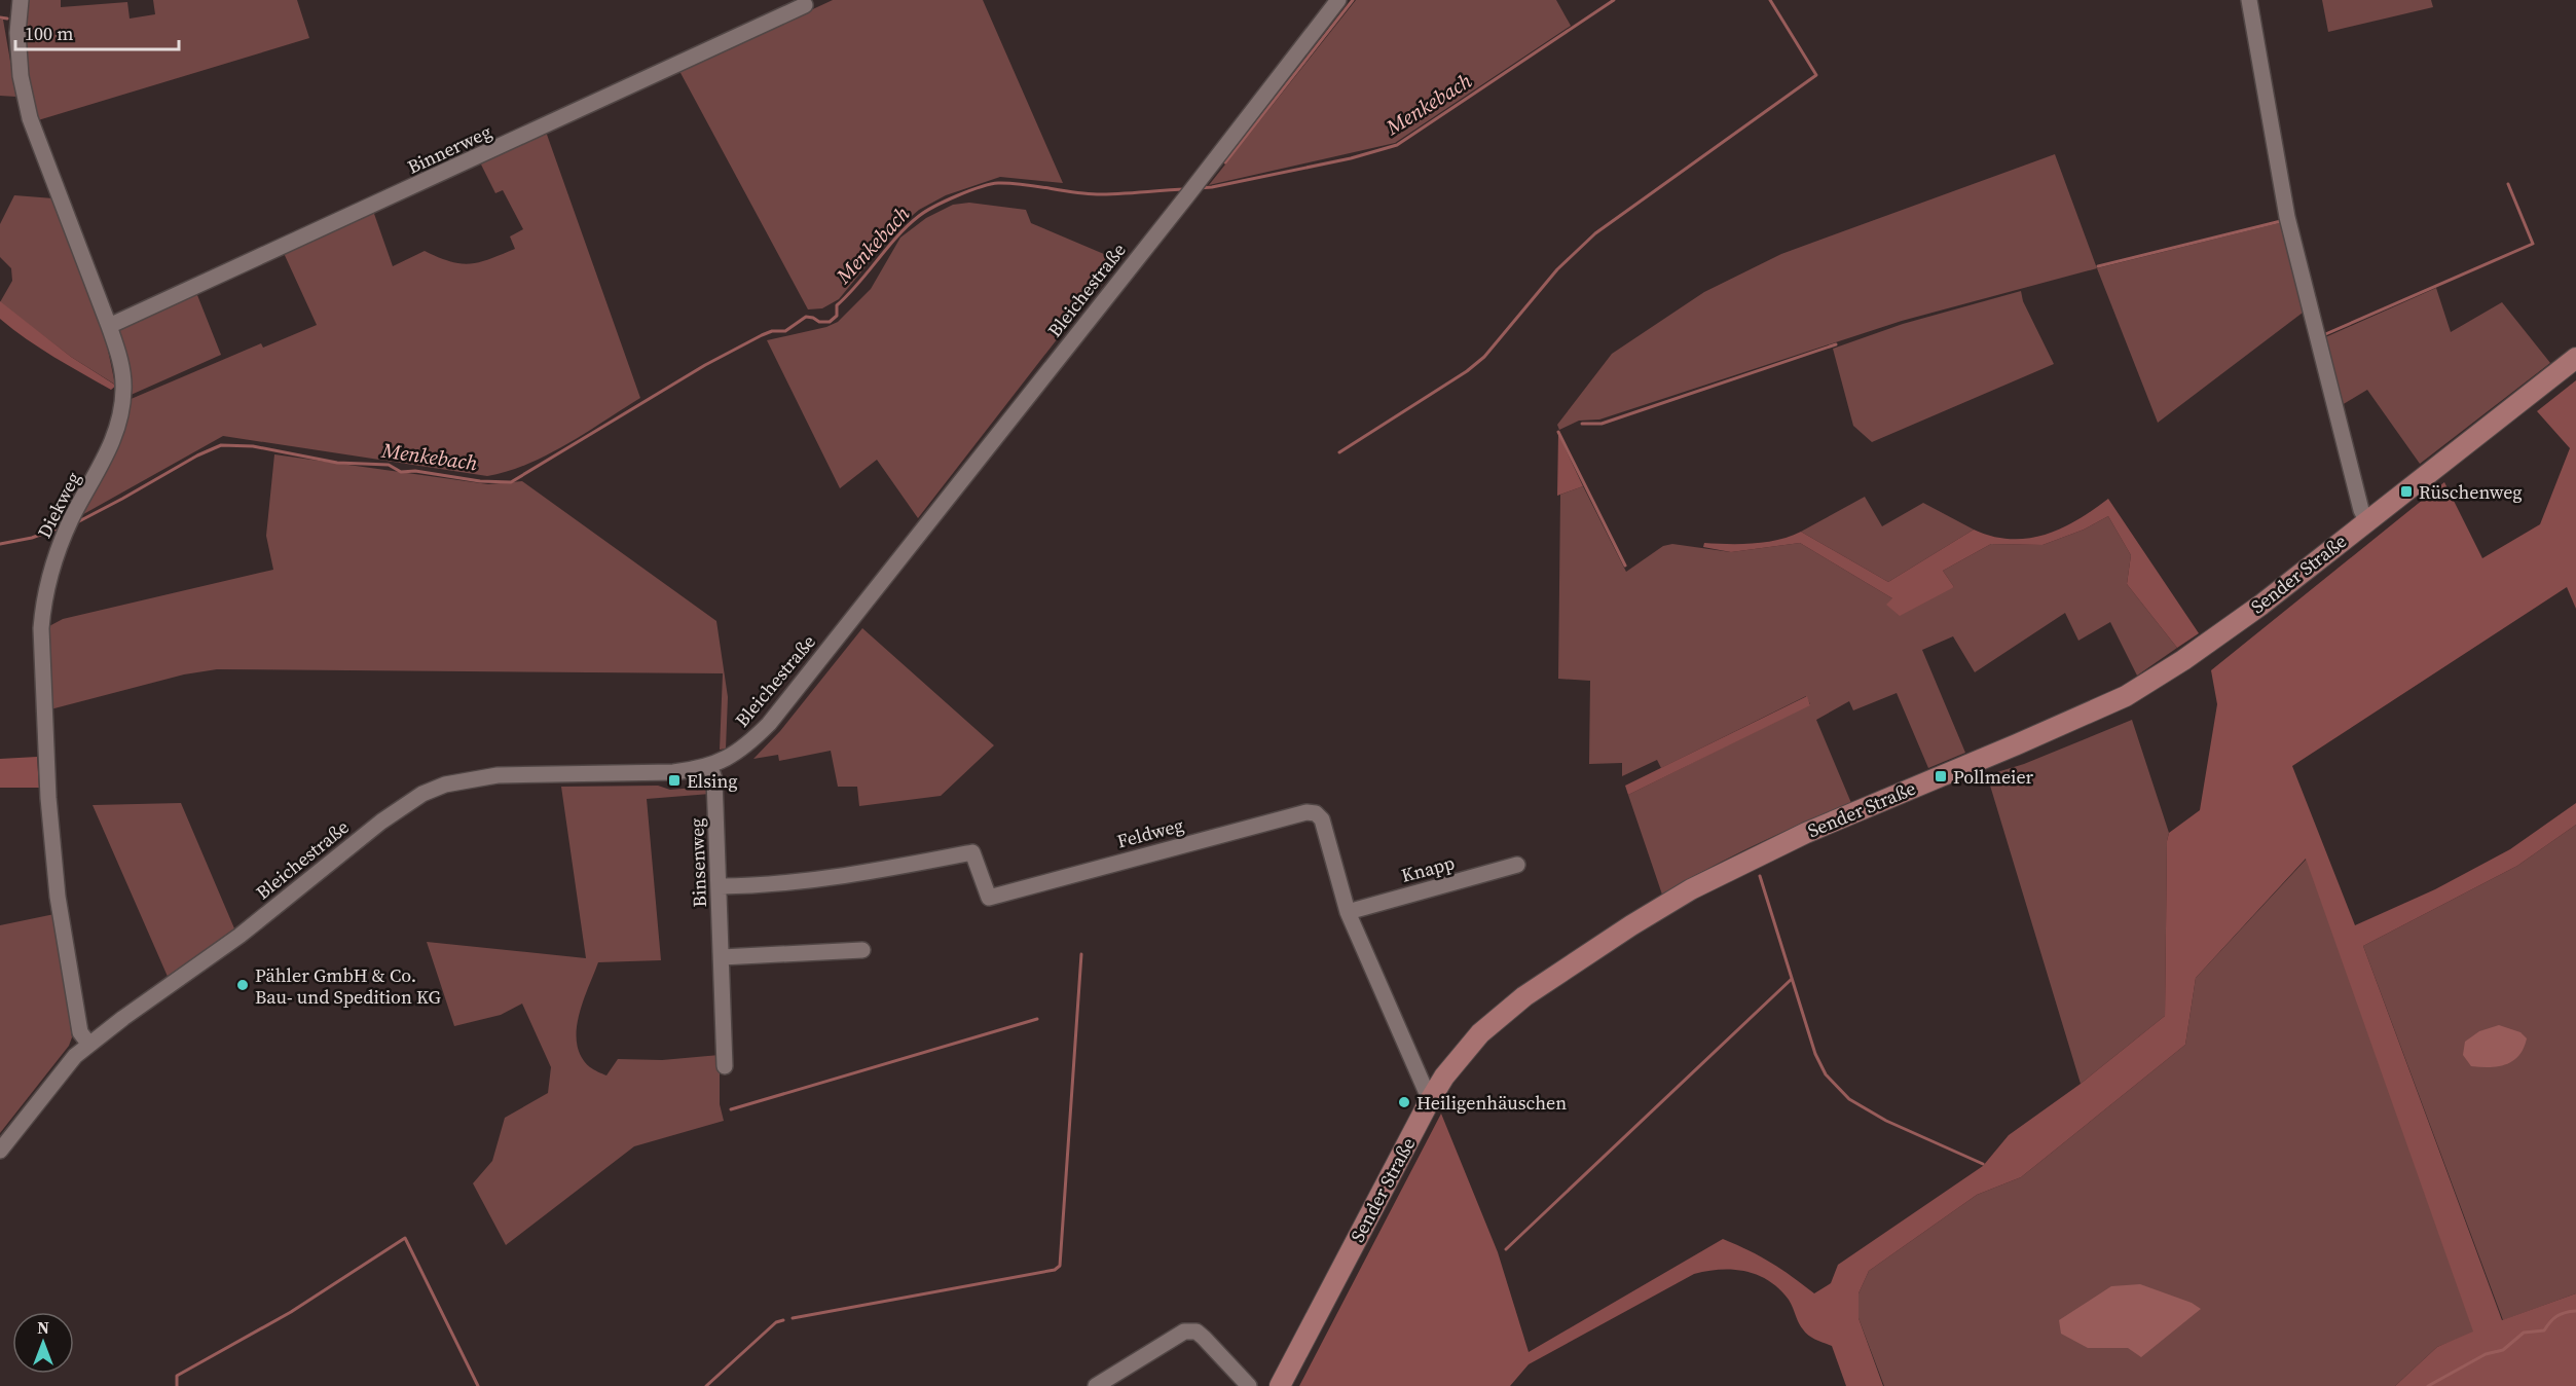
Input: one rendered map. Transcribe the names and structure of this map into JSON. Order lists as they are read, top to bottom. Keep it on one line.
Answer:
{"streets":{"main road":["Sender Straße"],"street":["Binnerweg","Bleichestraße","Diekweg","Feldweg","Binsenweg","Knapp"]},"crossings":[["Binnerweg","Diekweg"],["Bleichestraße","Diekweg"],["Bleichestraße","Binsenweg"],["Sender Straße","Feldweg"],["Feldweg","Binsenweg"],["Feldweg","Knapp"]],"water":["Menkebach"],"places":{"transit":["Rüschenweg","Pollmeier","Elsing"],"other":["Pähler GmbH & Co. Bau- und Spedition KG","Heiligenhäuschen"]},"scale_bar":"100 m","north":"top"}
